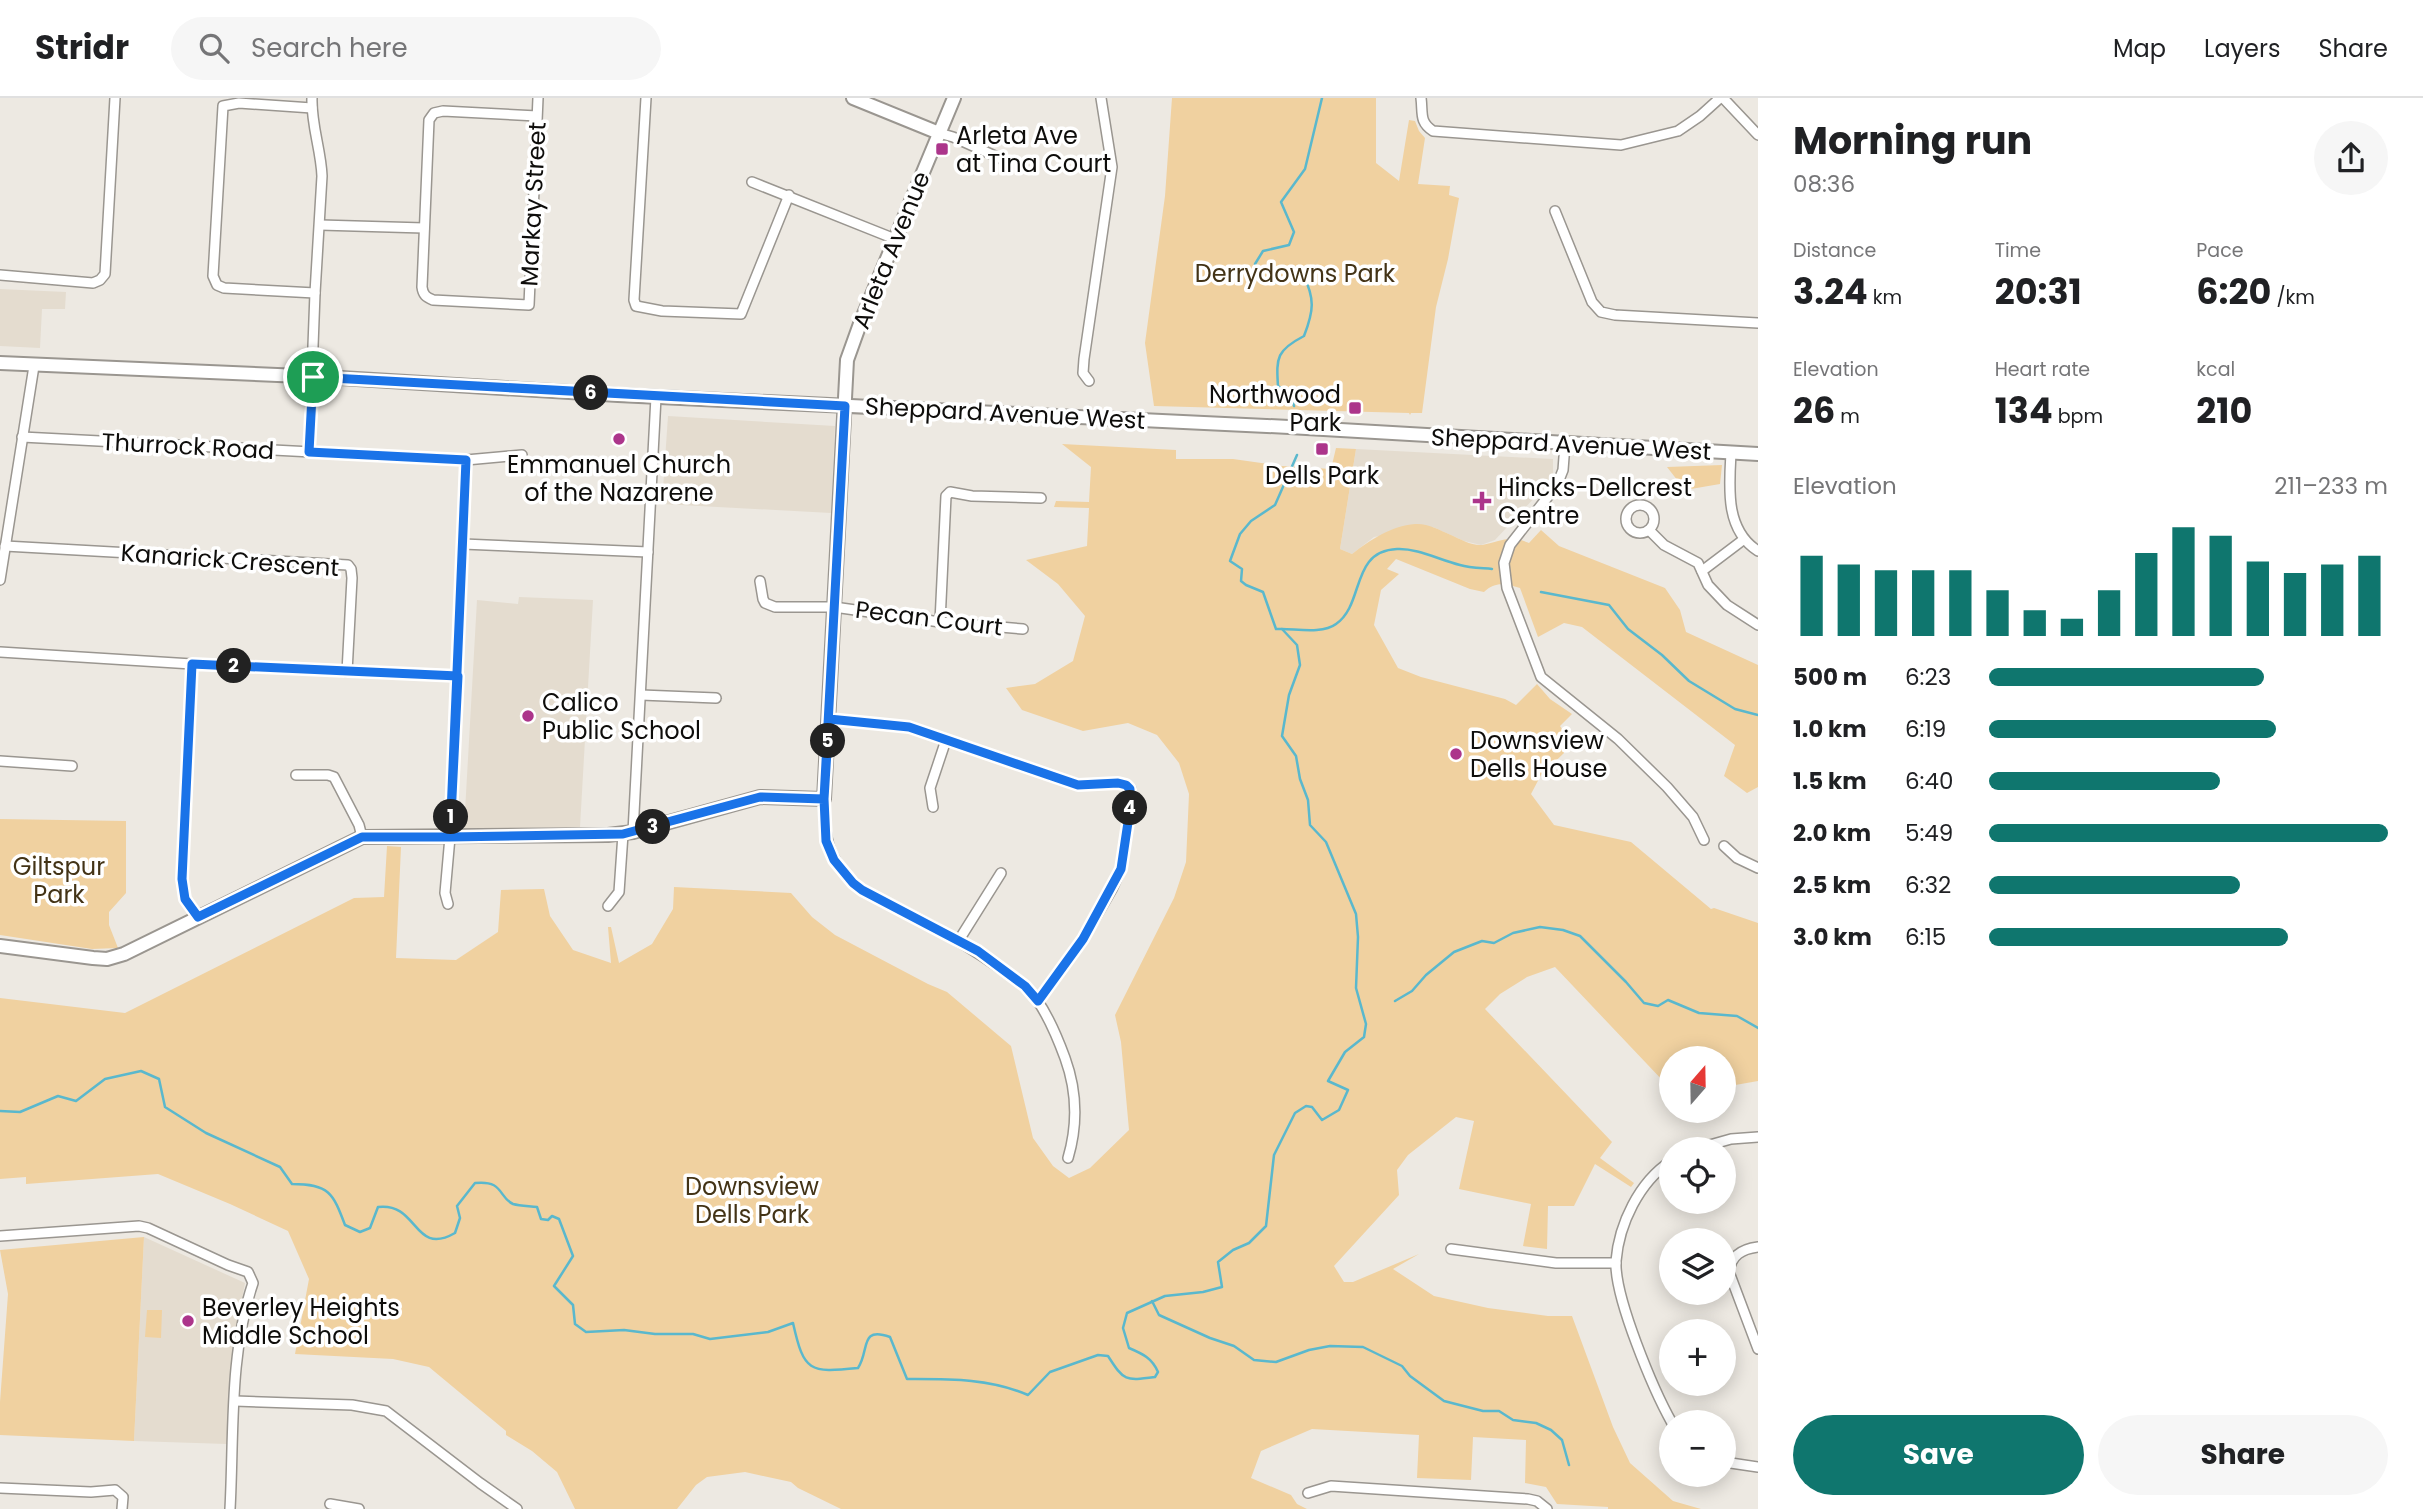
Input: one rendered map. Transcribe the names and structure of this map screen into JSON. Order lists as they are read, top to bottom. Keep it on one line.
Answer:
{"streets":{"main road":["Arleta Avenue","Sheppard Avenue West"],"street":["Markay Street","Thurrock Road","Kanarick Crescent","Pecan Court"]},"crossings":[["Arleta Avenue","Sheppard Avenue West"],["Arleta Avenue","Pecan Court"]],"parks":["Derrydowns Park","Giltspur Park","Downsview Dells Park"],"places":{"transit":["Arleta Ave at Tina Court","Northwood Park","Dells Park"],"other":["Emmanuel Church of the Nazarene","Calico Public School","Downsview Dells House","Beverley Heights Middle School"],"health":["Hincks-Dellcrest Centre"]},"north":"top","page":{"header":"Stridr","search":"Search here","nav":["Map","Layers","Share"],"heading":["Morning run","08:36"],"stats":[["Distance","3.24 km"],["Time","20:31"],["Pace","6:20 /km"],["Elevation","26 m"],["Heart rate","134 bpm"],["kcal","210"]],"pins":["6","2","5","4","1","3"],"chart":["Elevation","211–233 m"],"list":[{"name":"500 m","note":"6:23"},{"name":"1.0 km","note":"6:19"},{"name":"1.5 km","note":"6:40"},{"name":"2.0 km","note":"5:49"},{"name":"2.5 km","note":"6:32"},{"name":"3.0 km","note":"6:15"}],"map_buttons":["+","−"],"buttons":["Save","Share"]}}
